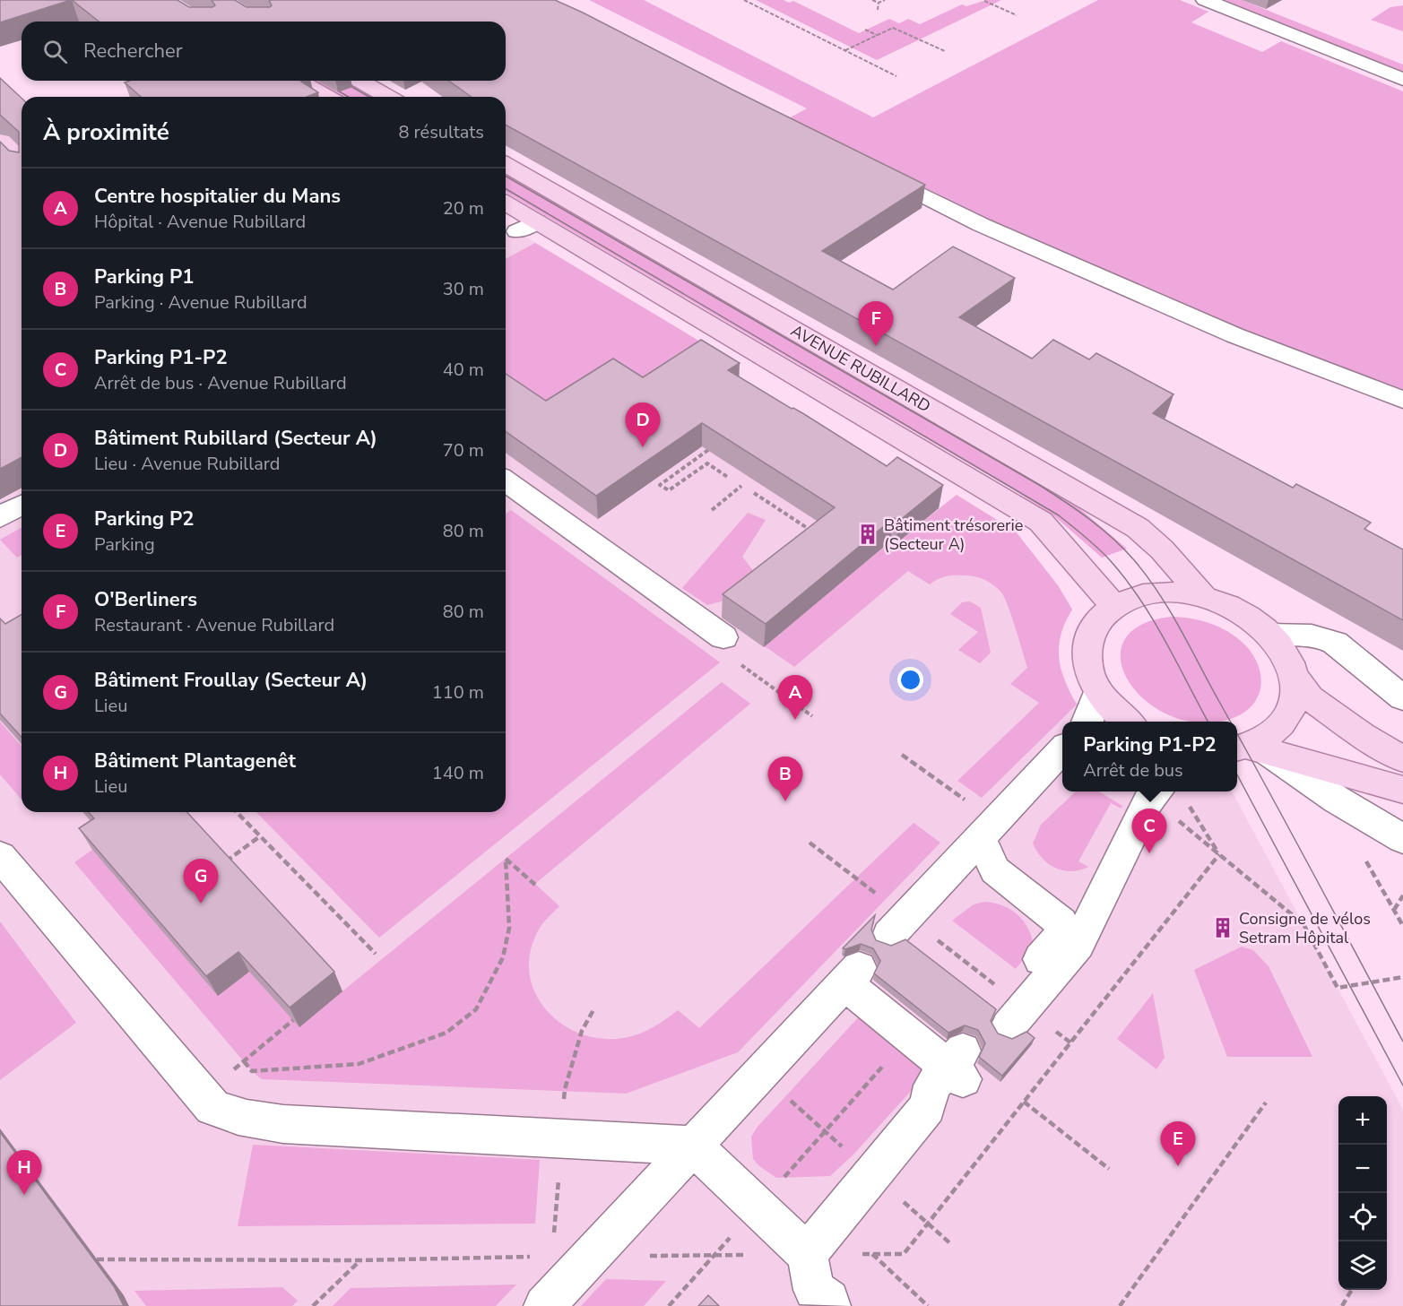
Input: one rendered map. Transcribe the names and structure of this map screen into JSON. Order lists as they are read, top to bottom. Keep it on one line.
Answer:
{"streets":{"main road":["AVENUE RUBILLARD"]},"places":{"building":["Bâtiment trésorerie (Secteur A)","Consigne de vélos Setram Hôpital"]},"page":{"search":"Rechercher","heading":["À proximité","8 résultats"],"list":[{"mark":"A","name":"Centre hospitalier du Mans","note":"Hôpital · Avenue Rubillard","value":"20 m"},{"mark":"B","name":"Parking P1","note":"Parking · Avenue Rubillard","value":"30 m"},{"mark":"C","name":"Parking P1-P2","note":"Arrêt de bus · Avenue Rubillard","value":"40 m"},{"mark":"D","name":"Bâtiment Rubillard (Secteur A)","note":"Lieu · Avenue Rubillard","value":"70 m"},{"mark":"E","name":"Parking P2","note":"Parking","value":"80 m"},{"mark":"F","name":"O'Berliners","note":"Restaurant · Avenue Rubillard","value":"80 m"},{"mark":"G","name":"Bâtiment Froullay (Secteur A)","note":"Lieu","value":"110 m"},{"mark":"H","name":"Bâtiment Plantagenêt","note":"Lieu","value":"140 m"}],"pins":["F","D","A","B","C","G","E","H"],"popup":["Parking P1-P2","Arrêt de bus"],"map_buttons":["+","−"]}}
